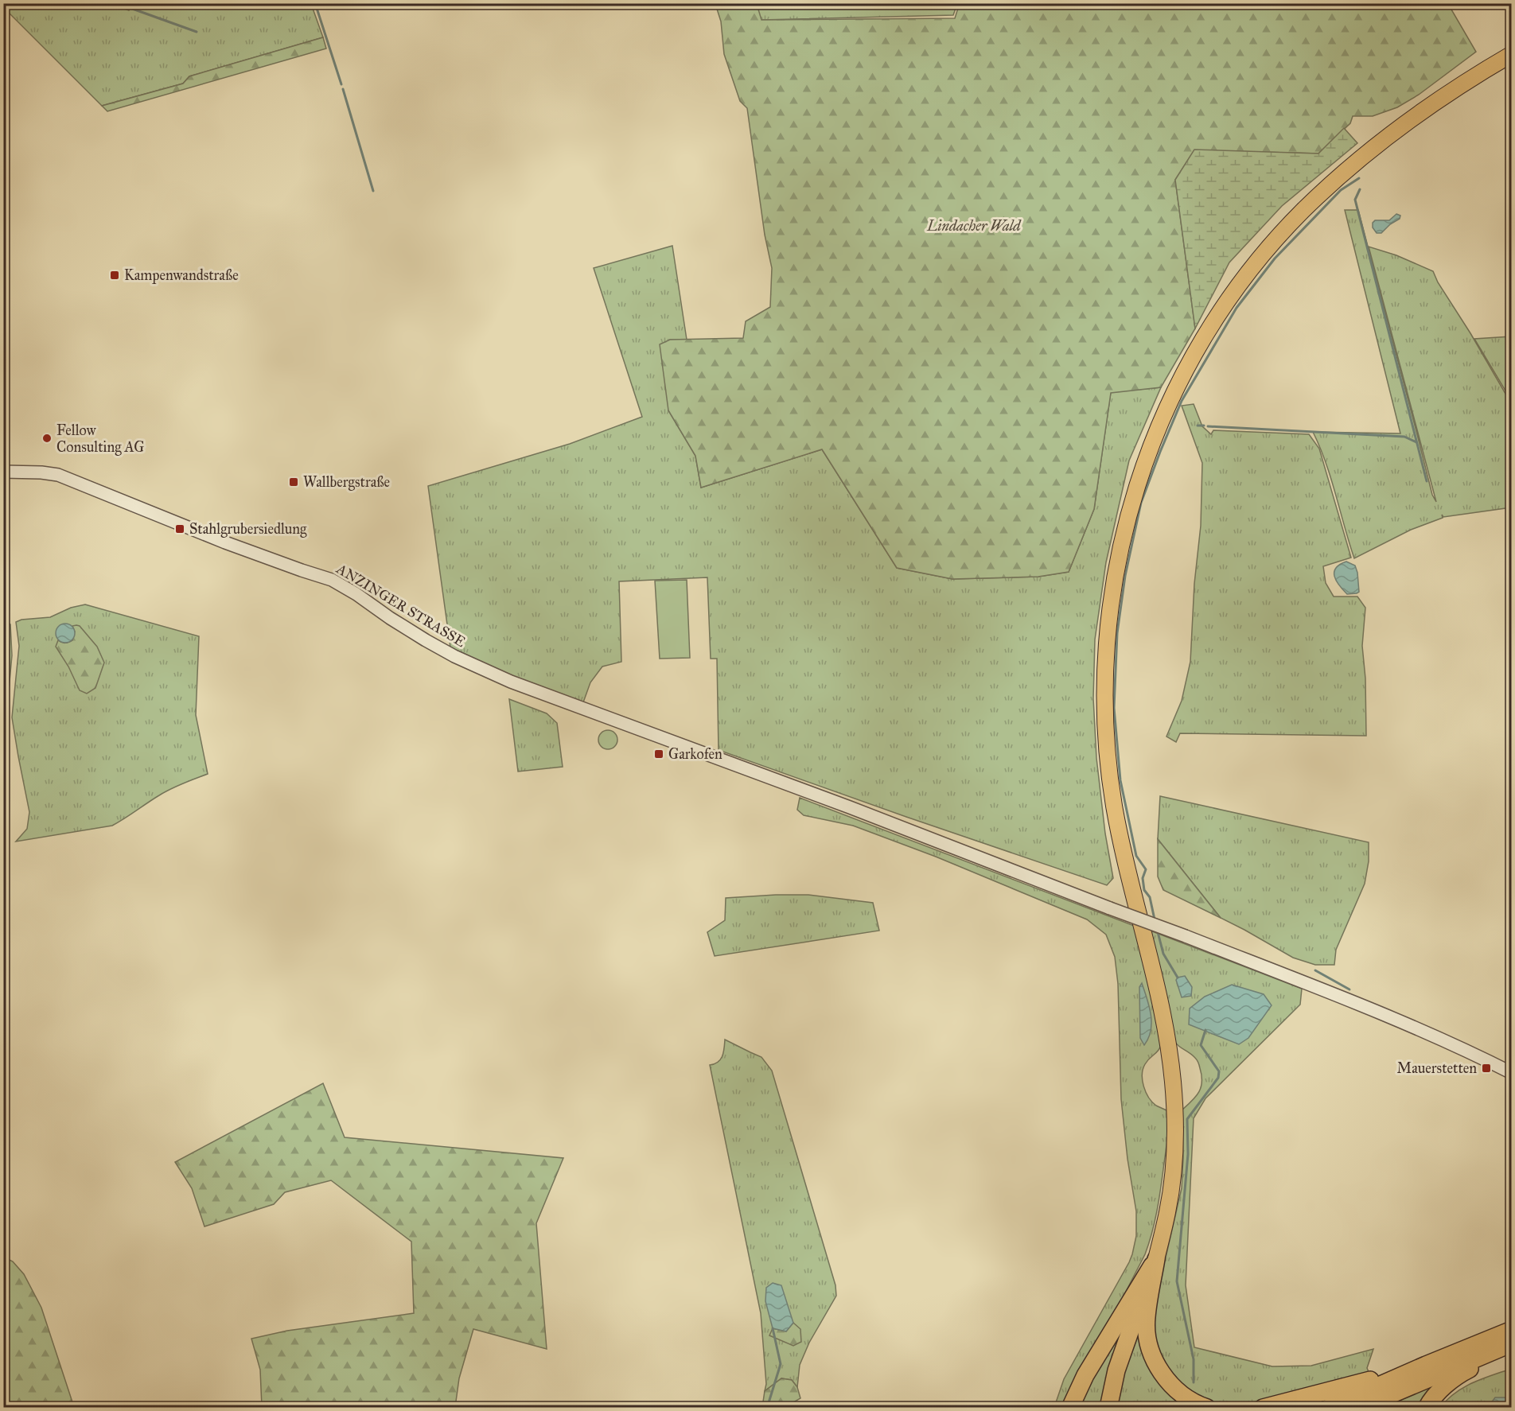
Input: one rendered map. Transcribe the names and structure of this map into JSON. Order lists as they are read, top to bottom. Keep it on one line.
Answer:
{"streets":{"street":["ANZINGER STRASSE"]},"parks":["Lindacher Wald"],"places":{"transit":["Kampenwandstraße","Wallbergstraße","Stahlgrubersiedlung","Garkofen","Mauerstetten"],"other":["Fellow Consulting AG"]}}
